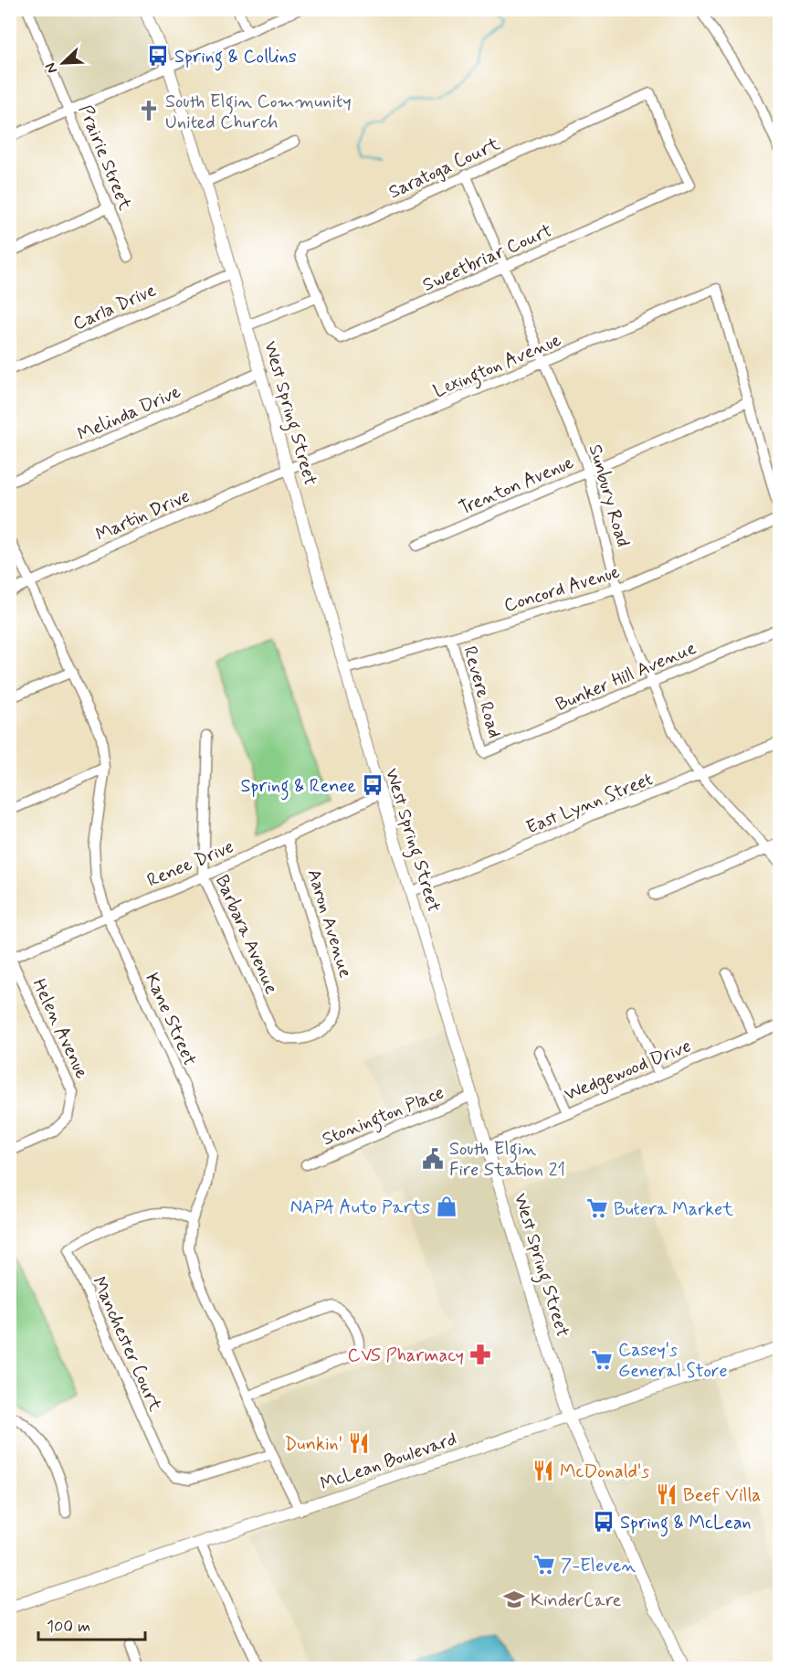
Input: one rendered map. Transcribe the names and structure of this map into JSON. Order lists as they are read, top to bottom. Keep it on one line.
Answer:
{"streets":{"main road":["West Spring Street","McLean Boulevard"],"street":["Prairie Street","Saratoga Court","Sweetbriar Court","Carla Drive","Lexington Avenue","Melinda Drive","Trenton Avenue","Sunbury Road","Martin Drive","Concord Avenue","Bunker Hill Avenue","Revere Road","East Lynn Street","Renee Drive","Aaron Avenue","Barbara Avenue","Kane Street","Helen Avenue","Wedgewood Drive","Stonington Place","Manchester Court"]},"crossings":[["Saratoga Court","Sweetbriar Court"],["Saratoga Court","Sunbury Road"],["Sweetbriar Court","Sunbury Road"],["Carla Drive","West Spring Street"],["Lexington Avenue","West Spring Street"],["Lexington Avenue","Trenton Avenue"],["Lexington Avenue","Sunbury Road"],["Lexington Avenue","Martin Drive"],["Melinda Drive","West Spring Street"],["West Spring Street","Martin Drive"],["West Spring Street","Concord Avenue"],["West Spring Street","East Lynn Street"],["West Spring Street","Renee Drive"],["West Spring Street","Wedgewood Drive"],["West Spring Street","Stonington Place"],["West Spring Street","McLean Boulevard"],["Trenton Avenue","Sunbury Road"],["Sunbury Road","Concord Avenue"],["Sunbury Road","Bunker Hill Avenue"],["Sunbury Road","East Lynn Street"],["Martin Drive","Kane Street"],["Concord Avenue","Revere Road"],["Bunker Hill Avenue","Revere Road"],["Renee Drive","Aaron Avenue"],["Renee Drive","Barbara Avenue"],["Renee Drive","Kane Street"],["Renee Drive","Helen Avenue"],["Aaron Avenue","Barbara Avenue"],["Kane Street","Manchester Court"],["Kane Street","McLean Boulevard"]],"places":{"bus stop":["Spring & Collins","Spring & Renee","Spring & McLean"],"church":["South Elgin Community United Church"],"public building":["South Elgin Fire Station 21"],"shop":["NAPA Auto Parts"],"supermarket":["Butera Market","Casey's General Store","7-Eleven"],"pharmacy":["CVS Pharmacy"],"restaurant":["Dunkin'","McDonald's","Beef Villa"],"school or university":["KinderCare"]},"scale_bar":"100 m","north":"bottom left"}
